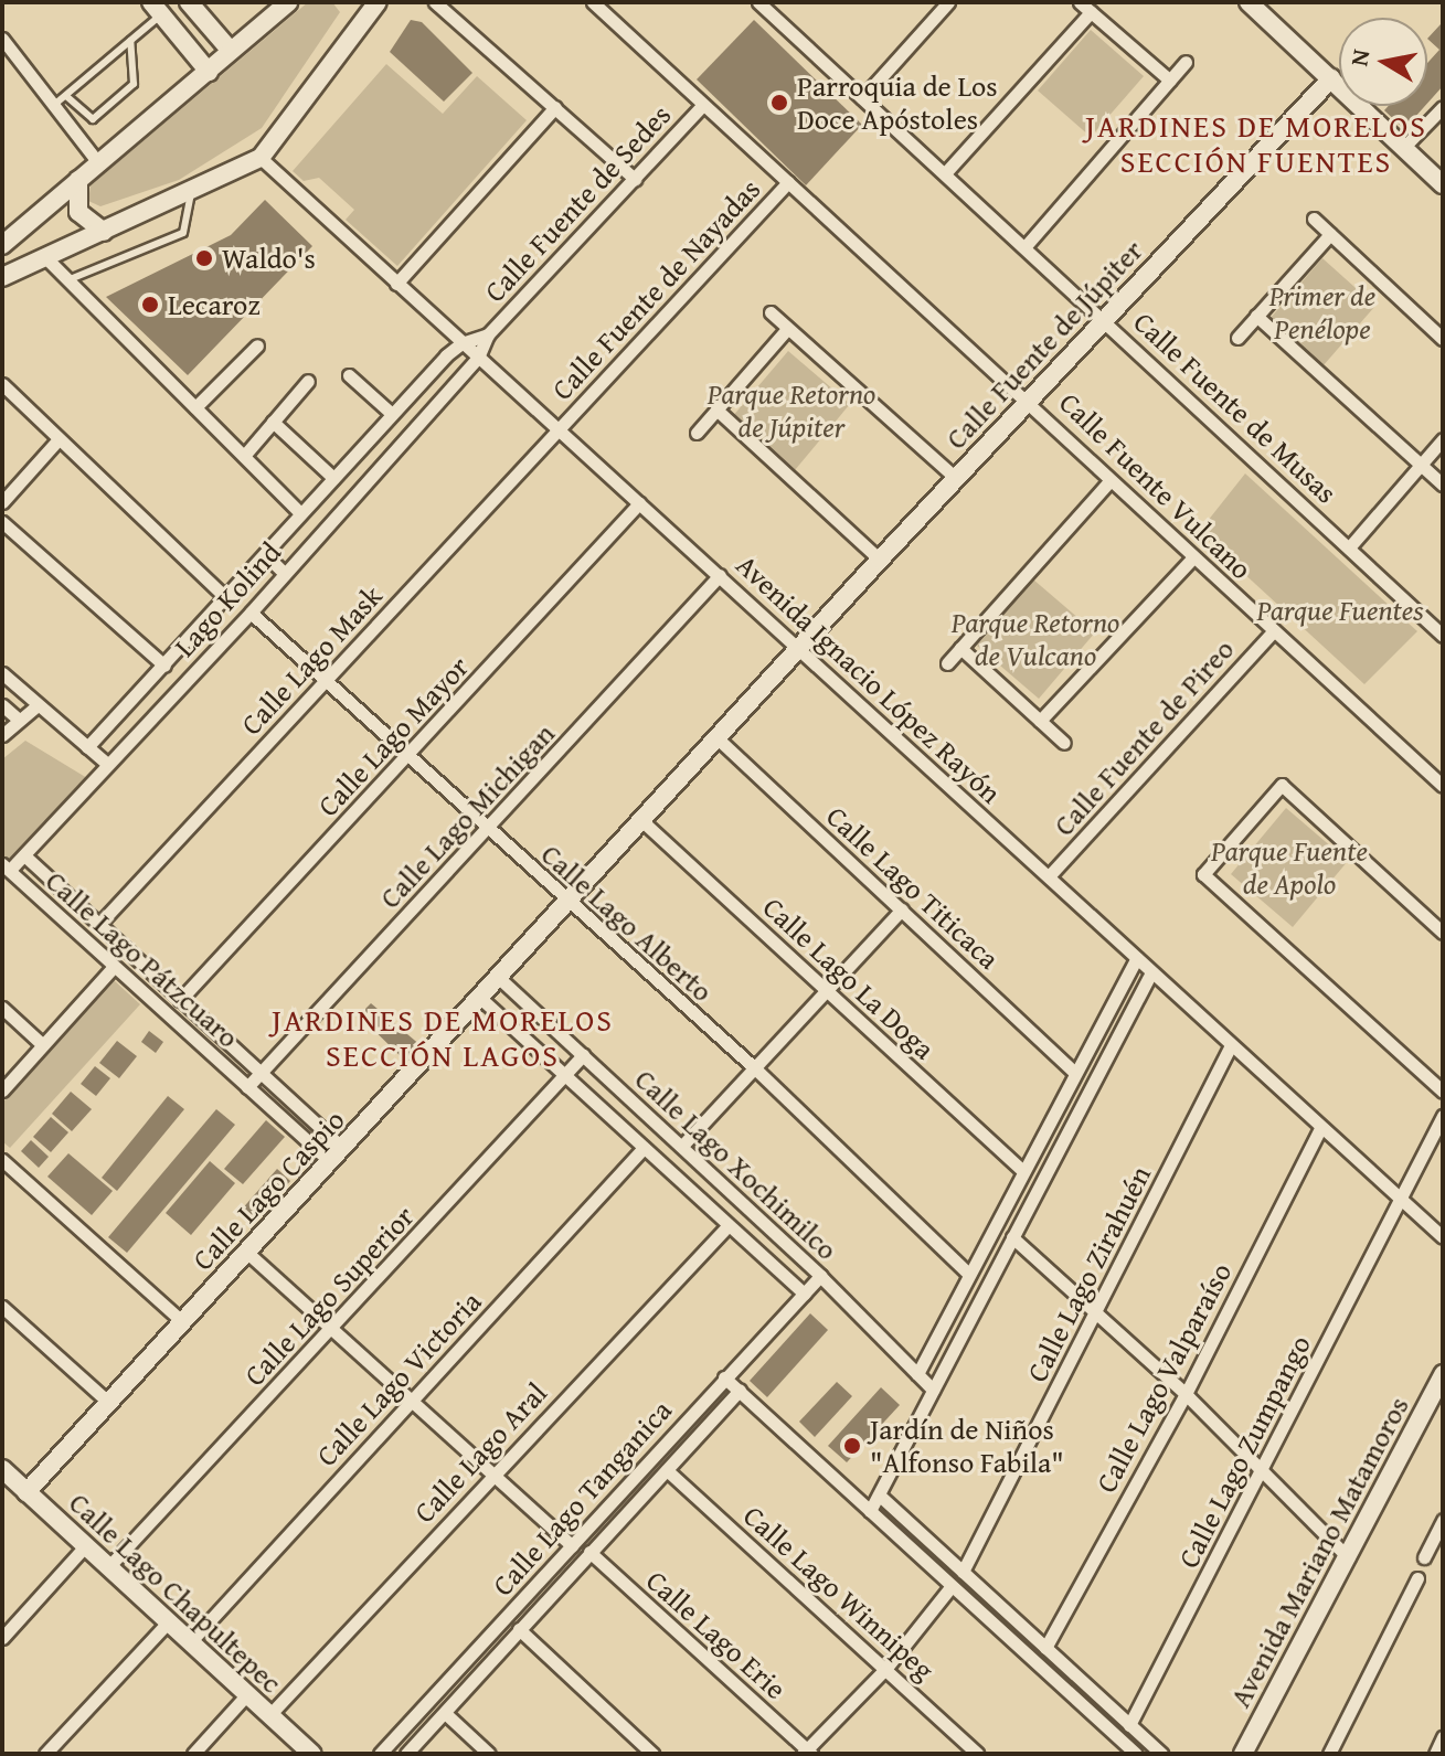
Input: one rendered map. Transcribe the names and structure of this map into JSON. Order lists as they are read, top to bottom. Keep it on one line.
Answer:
{"streets":{"street":["Calle Fuente de Sedes","Calle Fuente de Nayadas","Calle Fuente de Júpiter","Calle Fuente de Musas","Calle Fuente Vulcano","Lago Kolind","Calle Lago Mask","Avenida Ignacio López Rayón","Calle Lago Mayor","Calle Fuente de Pireo","Calle Lago Michigan","Calle Lago Titicaca","Calle Lago Alberto","Calle Lago Pátzcuaro","Calle Lago La Doga","Calle Lago Xochimilco","Calle Lago Caspio","Calle Lago Zirahuén","Calle Lago Superior","Calle Lago Valparaíso","Calle Lago Victoria","Calle Lago Zumpango","Calle Lago Aral","Calle Lago Tanganica","Avenida Mariano Matamoros","Calle Lago Chapultepec","Calle Lago Winnipeg","Calle Lago Erie"]},"crossings":[["Calle Fuente de Sedes","Calle Fuente Vulcano"],["Calle Fuente de Sedes","Lago Kolind"],["Calle Fuente de Sedes","Avenida Ignacio López Rayón"],["Calle Fuente de Nayadas","Calle Fuente Vulcano"],["Calle Fuente de Nayadas","Calle Lago Mask"],["Calle Fuente de Nayadas","Avenida Ignacio López Rayón"],["Calle Fuente de Júpiter","Calle Fuente de Musas"],["Calle Fuente de Júpiter","Calle Fuente Vulcano"],["Calle Fuente de Júpiter","Avenida Ignacio López Rayón"],["Calle Fuente de Júpiter","Calle Lago Caspio"],["Calle Fuente Vulcano","Calle Fuente de Pireo"],["Lago Kolind","Avenida Ignacio López Rayón"],["Lago Kolind","Calle Lago Alberto"],["Lago Kolind","Calle Lago Pátzcuaro"],["Calle Lago Mask","Avenida Ignacio López Rayón"],["Calle Lago Mask","Calle Lago Alberto"],["Calle Lago Mask","Calle Lago Pátzcuaro"],["Avenida Ignacio López Rayón","Calle Lago Mayor"],["Avenida Ignacio López Rayón","Calle Fuente de Pireo"],["Avenida Ignacio López Rayón","Calle Lago Michigan"],["Avenida Ignacio López Rayón","Calle Lago Caspio"],["Avenida Ignacio López Rayón","Calle Lago Zirahuén"],["Avenida Ignacio López Rayón","Calle Lago Valparaíso"],["Avenida Ignacio López Rayón","Calle Lago Zumpango"],["Calle Lago Mayor","Calle Lago Alberto"],["Calle Lago Mayor","Calle Lago Pátzcuaro"],["Calle Lago Michigan","Calle Lago Alberto"],["Calle Lago Michigan","Calle Lago Pátzcuaro"],["Calle Lago Titicaca","Calle Lago Caspio"],["Calle Lago Alberto","Calle Lago Caspio"],["Calle Lago Pátzcuaro","Calle Lago Caspio"],["Calle Lago La Doga","Calle Lago Caspio"],["Calle Lago Xochimilco","Calle Lago Caspio"],["Calle Lago Xochimilco","Calle Lago Superior"],["Calle Lago Xochimilco","Calle Lago Victoria"],["Calle Lago Xochimilco","Calle Lago Aral"],["Calle Lago Xochimilco","Calle Lago Tanganica"],["Calle Lago Caspio","Calle Lago Chapultepec"],["Calle Lago Superior","Calle Lago Chapultepec"],["Calle Lago Victoria","Calle Lago Chapultepec"],["Calle Lago Aral","Calle Lago Chapultepec"],["Calle Lago Tanganica","Calle Lago Winnipeg"],["Calle Lago Tanganica","Calle Lago Erie"]],"districts":["JARDINES DE MORELOS SECCIÓN FUENTES","JARDINES DE MORELOS SECCIÓN LAGOS"],"parks":["Primer de Penélope","Parque Retorno de Júpiter","Parque Fuentes","Parque Retorno de Vulcano","Parque Fuente de Apolo"],"places":["Parroquia de Los Doce Apóstoles","Waldo's","Lecaroz","Jardín de Niños \"Alfonso Fabila\""],"north":"left"}
